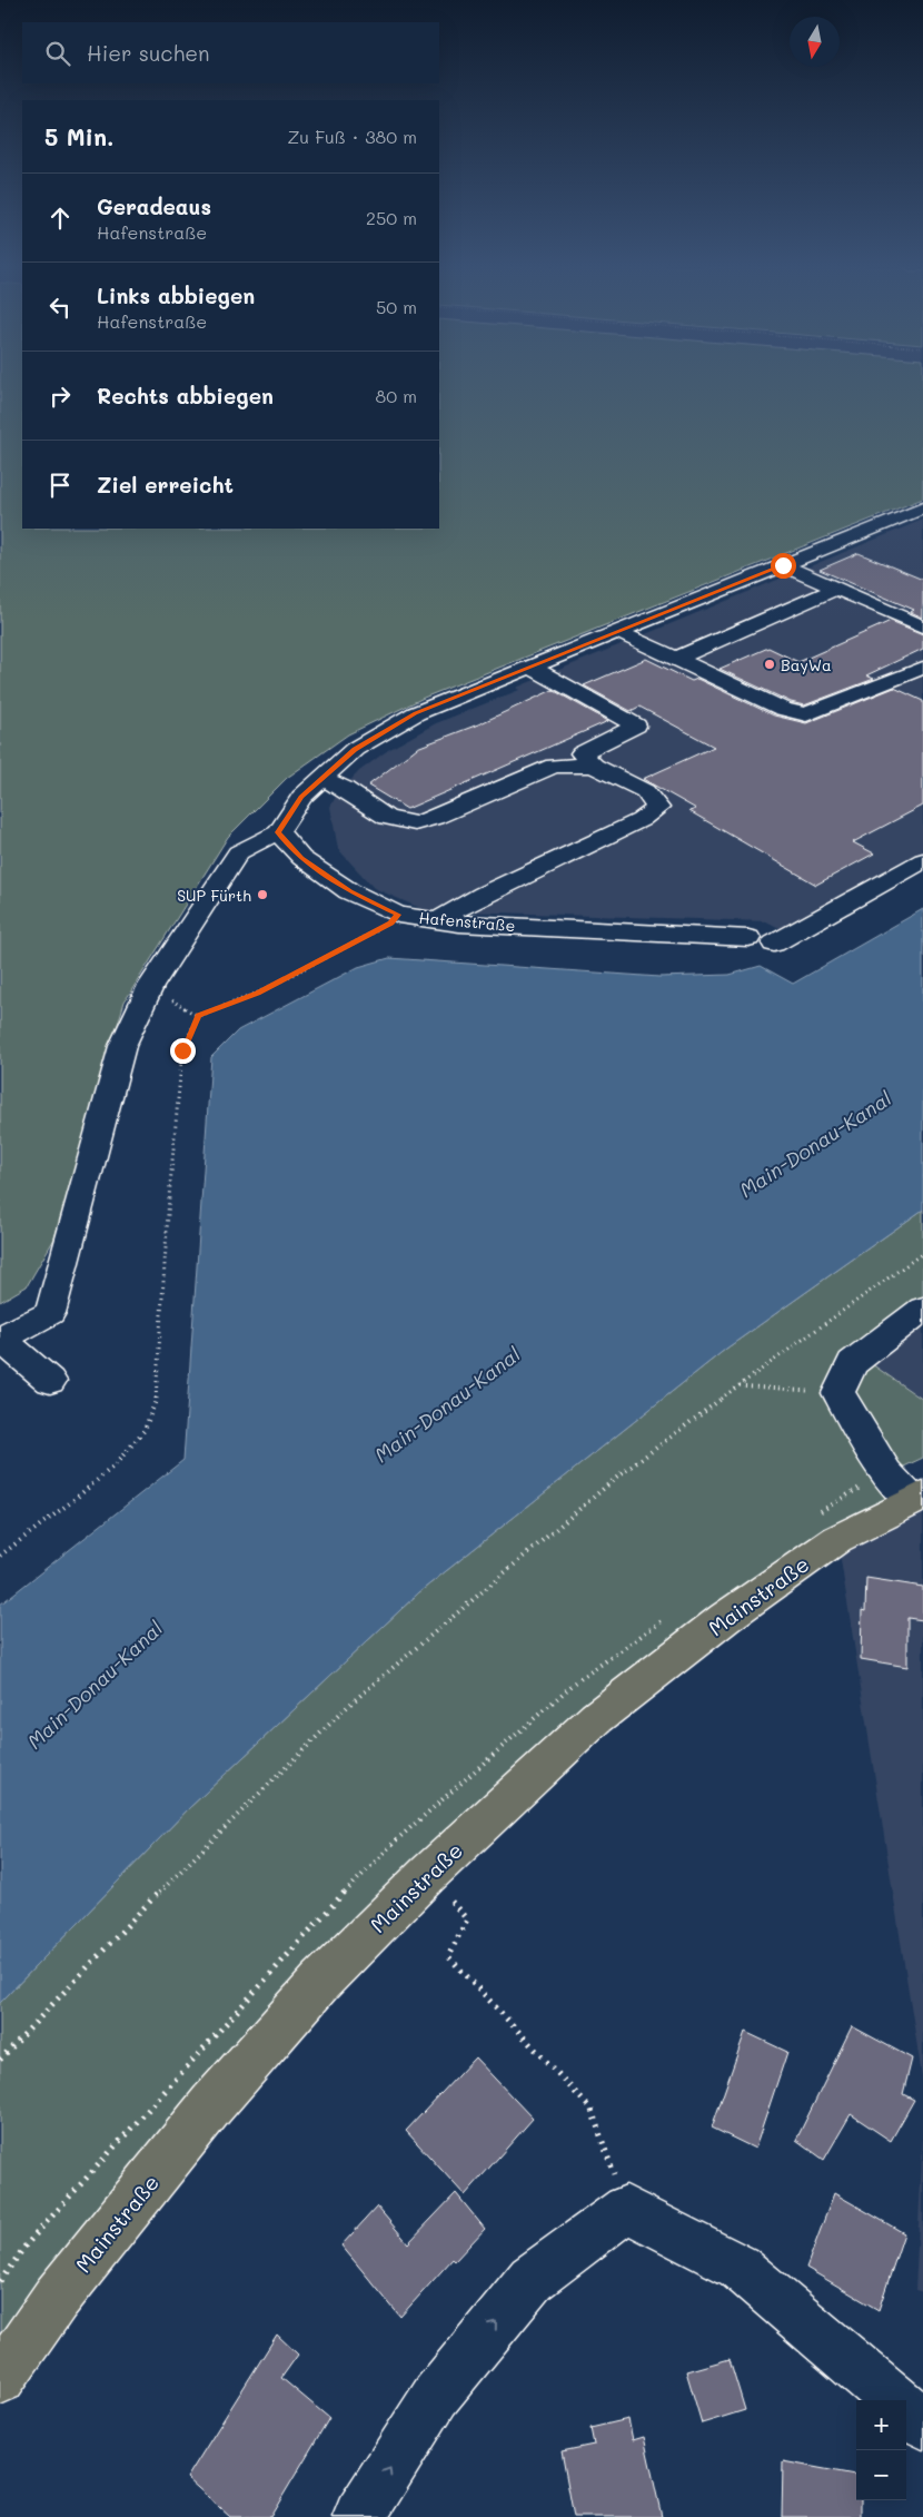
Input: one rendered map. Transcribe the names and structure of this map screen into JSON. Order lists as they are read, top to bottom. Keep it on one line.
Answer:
{"streets":{"main road":["Mainstraße"],"street":["Hafenstraße"]},"water":["Main-Donau-Kanal"],"places":["BayWa","SUP Fürth"],"north":"bottom","page":{"search":"Hier suchen","heading":["5 Min.","Zu Fuß · 380 m"],"list":[["Geradeaus","Hafenstraße","250 m"],["Links abbiegen","Hafenstraße","50 m"],["Rechts abbiegen","80 m"],"Ziel erreicht"],"map_buttons":["+","−"]}}
